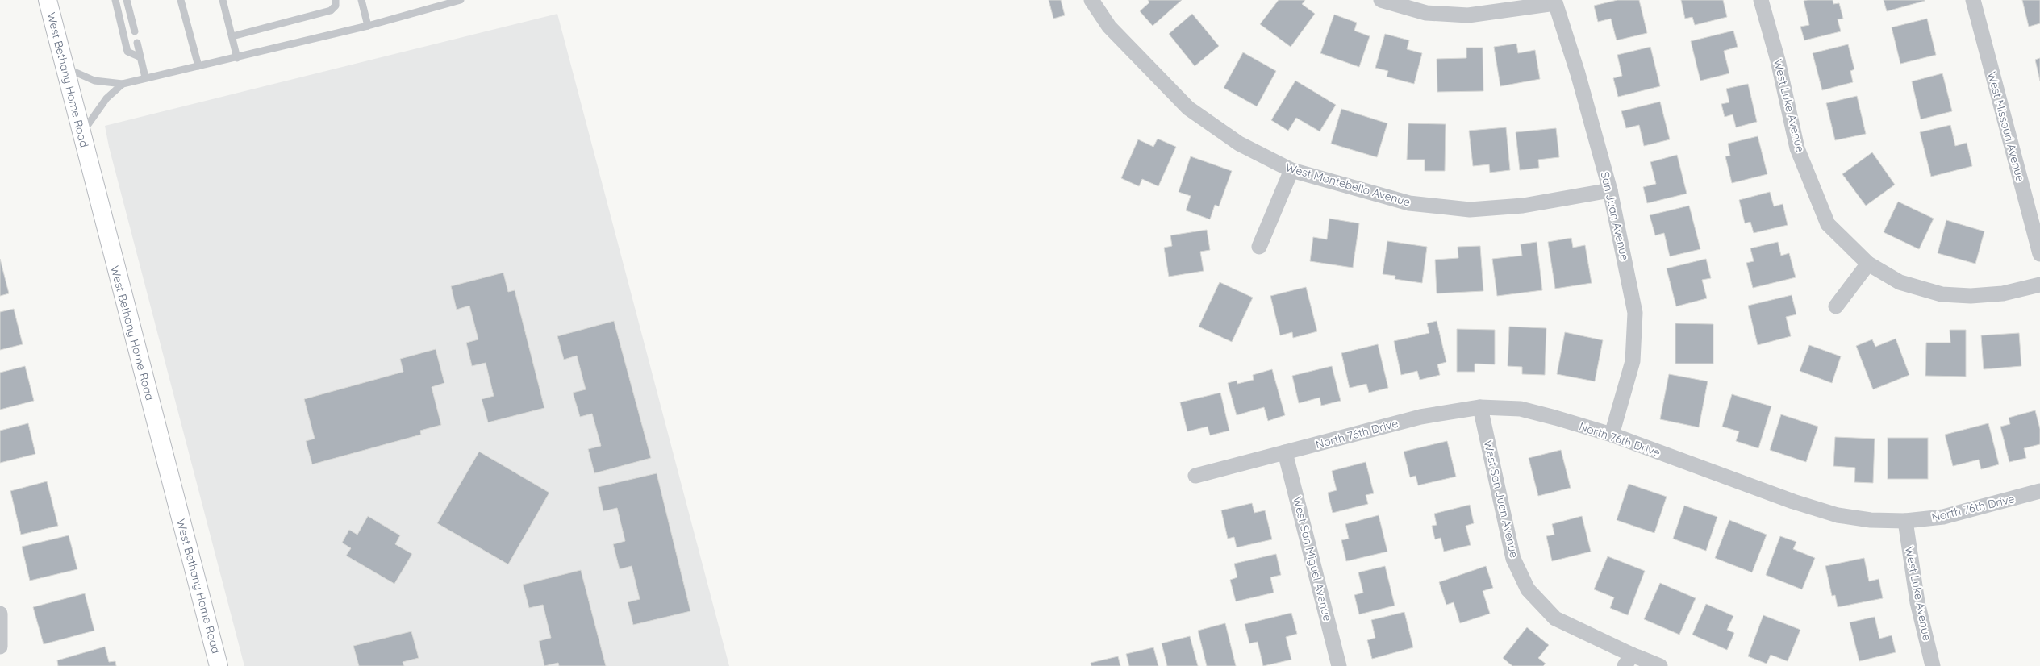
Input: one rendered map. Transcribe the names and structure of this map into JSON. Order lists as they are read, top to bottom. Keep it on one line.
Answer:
{"streets":{"main road":["West Bethany Home Road"],"street":["West Luke Avenue","West Missouri Avenue","West Montebello Avenue","San Juan Avenue","North 76th Drive","West San Juan Avenue","West San Miguel Avenue"]},"crossings":[["West Luke Avenue","North 76th Drive"],["West Montebello Avenue","San Juan Avenue"],["San Juan Avenue","North 76th Drive"],["North 76th Drive","West San Juan Avenue"],["North 76th Drive","West San Miguel Avenue"]]}
